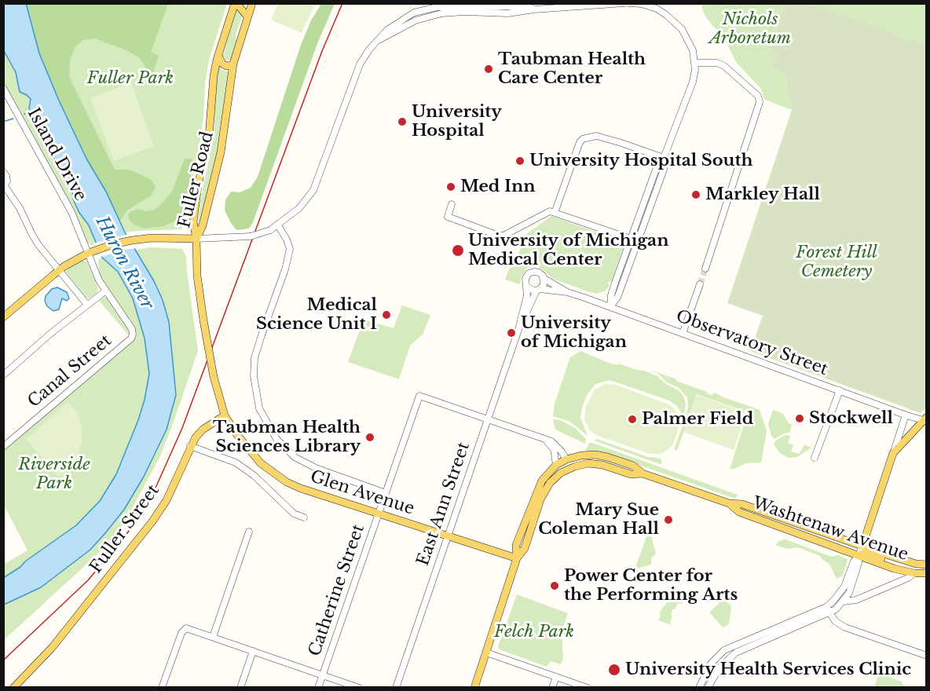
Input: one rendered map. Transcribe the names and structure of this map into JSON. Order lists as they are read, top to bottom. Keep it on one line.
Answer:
{"streets":{"main road":["Fuller Road","Glen Avenue","Fuller Street","Washtenaw Avenue"],"street":["Island Drive","Observatory Street","Canal Street","East Ann Street","Catherine Street"]},"crossings":[["Island Drive","Canal Street"],["Observatory Street","East Ann Street"],["Glen Avenue","East Ann Street"],["Glen Avenue","Fuller Street"],["Glen Avenue","Catherine Street"],["East Ann Street","Catherine Street"]],"water":["Huron River"],"parks":["Nichols Arboretum","Fuller Park","Forest Hill Cemetery","Riverside Park","Felch Park"],"places":["Taubman Health Care Center","University Hospital","University Hospital South","Med Inn","Markley Hall","University of Michigan Medical Center","Medical Science Unit I","University of Michigan","Stockwell","Palmer Field","Taubman Health Sciences Library","Mary Sue Coleman Hall","Power Center for the Performing Arts","University Health Services Clinic"]}
